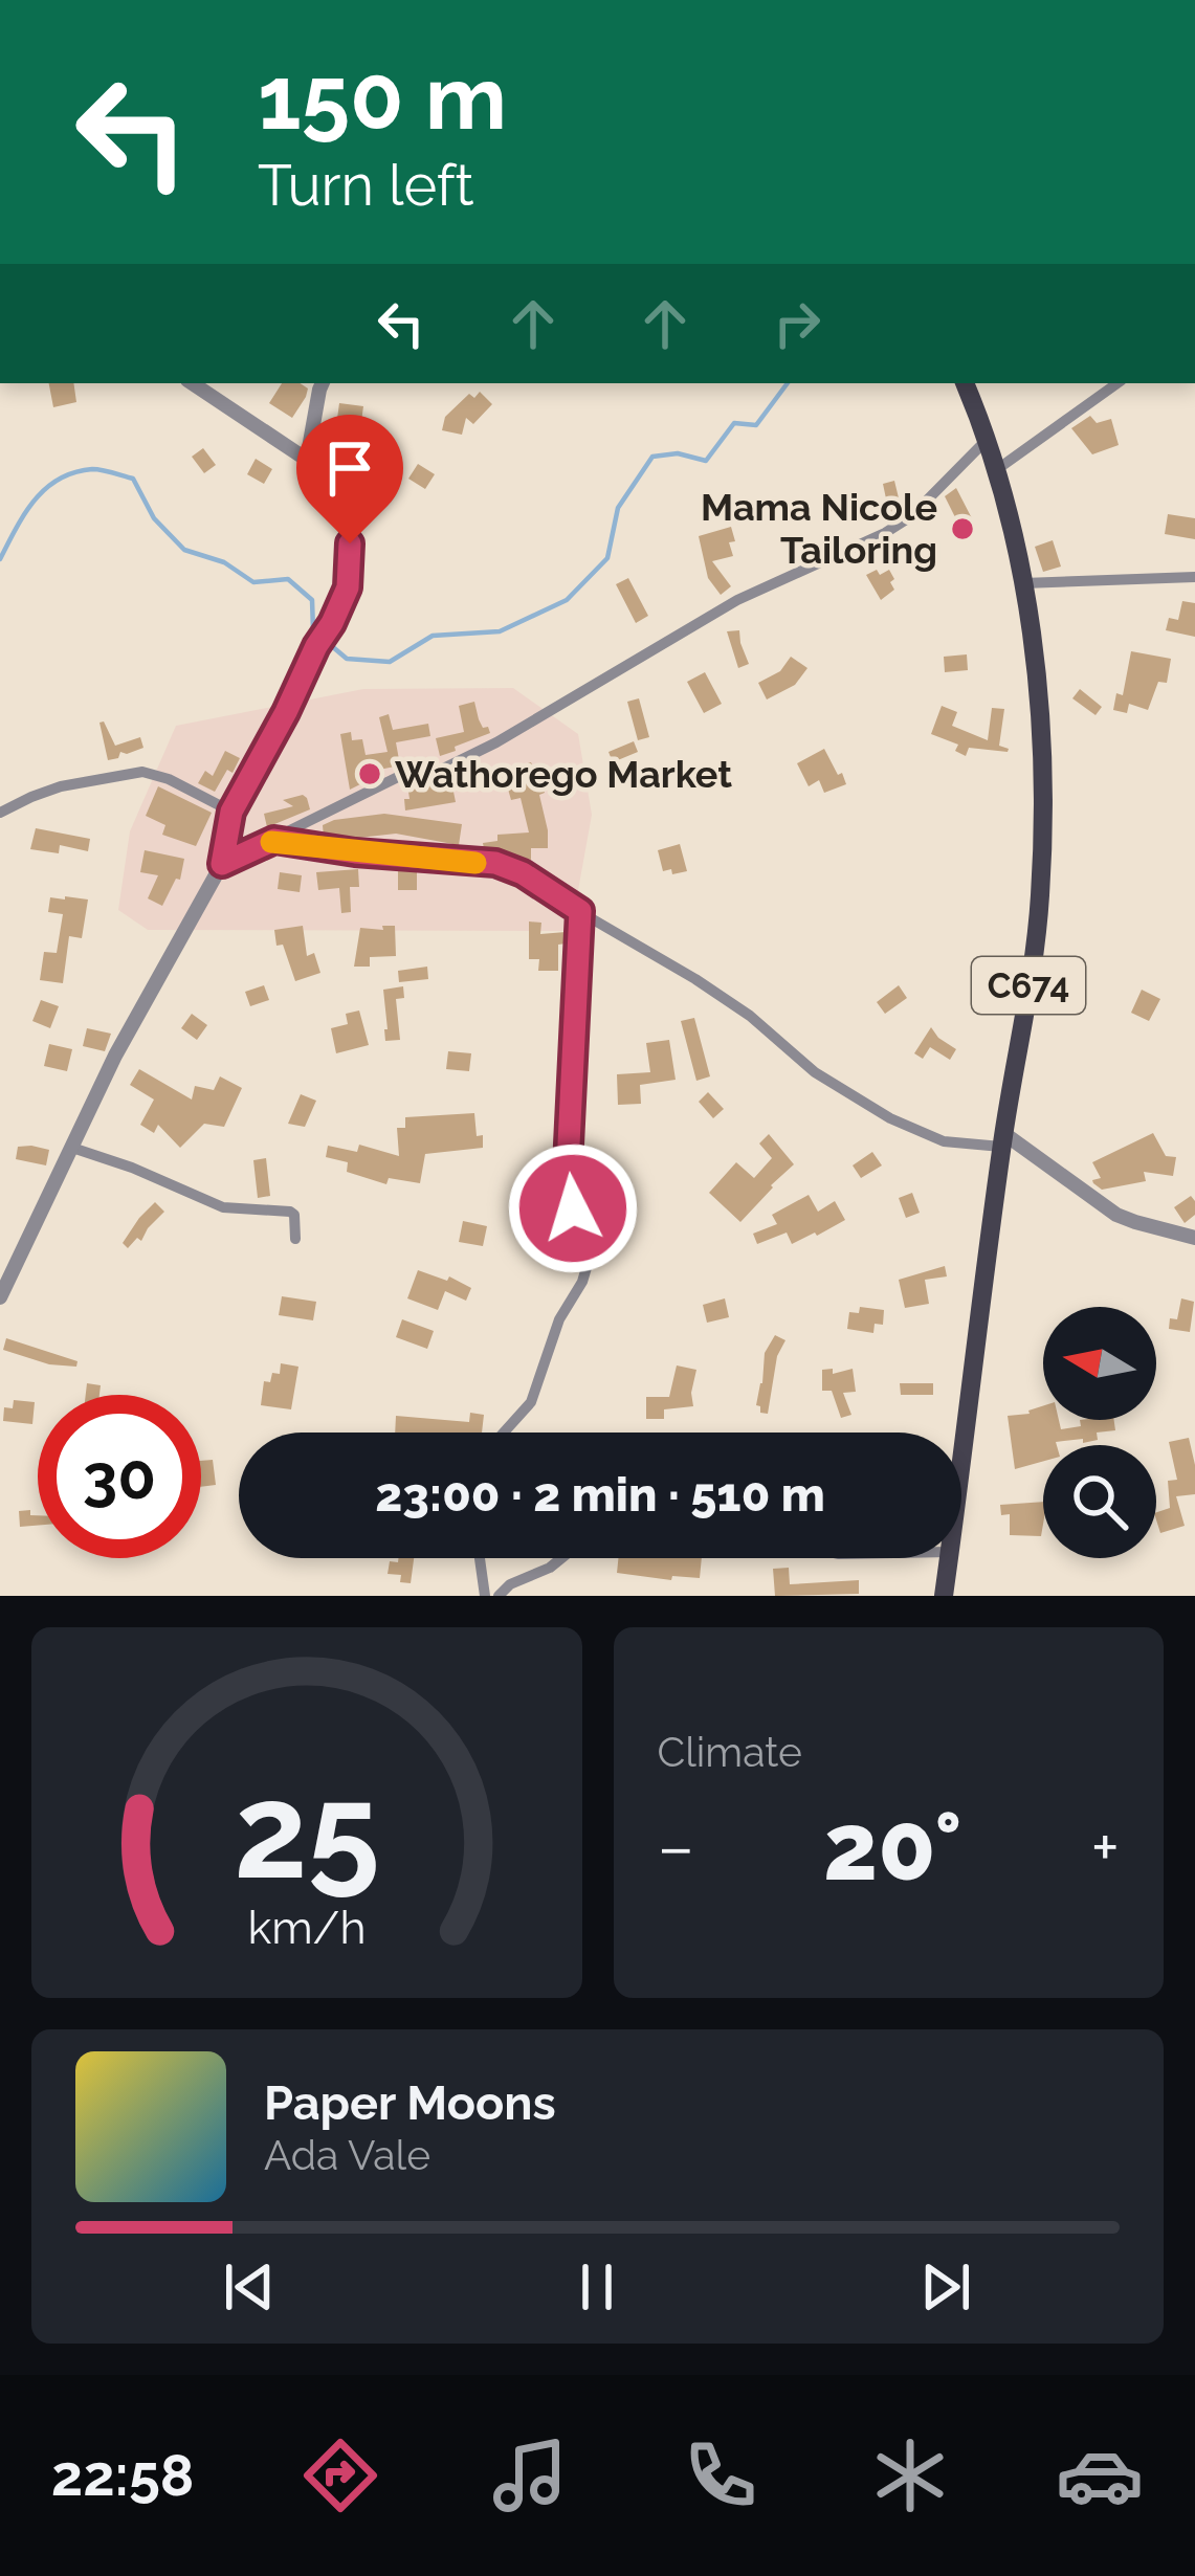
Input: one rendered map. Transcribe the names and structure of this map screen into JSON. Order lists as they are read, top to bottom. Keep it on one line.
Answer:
{"streets":{"main road":["C674"]},"places":["Mama Nicole Tailoring","Wathorego Market"],"north":"left","page":{"turn":["150 m","Turn left"],"limit":"30","trip":"23:00 · 2 min · 510 m","tile":"Climate","heat":["−","20°","+"],"song":["Paper Moons","Ada Vale"],"tabs":"22:58","gauge":["25","km/h"]}}
